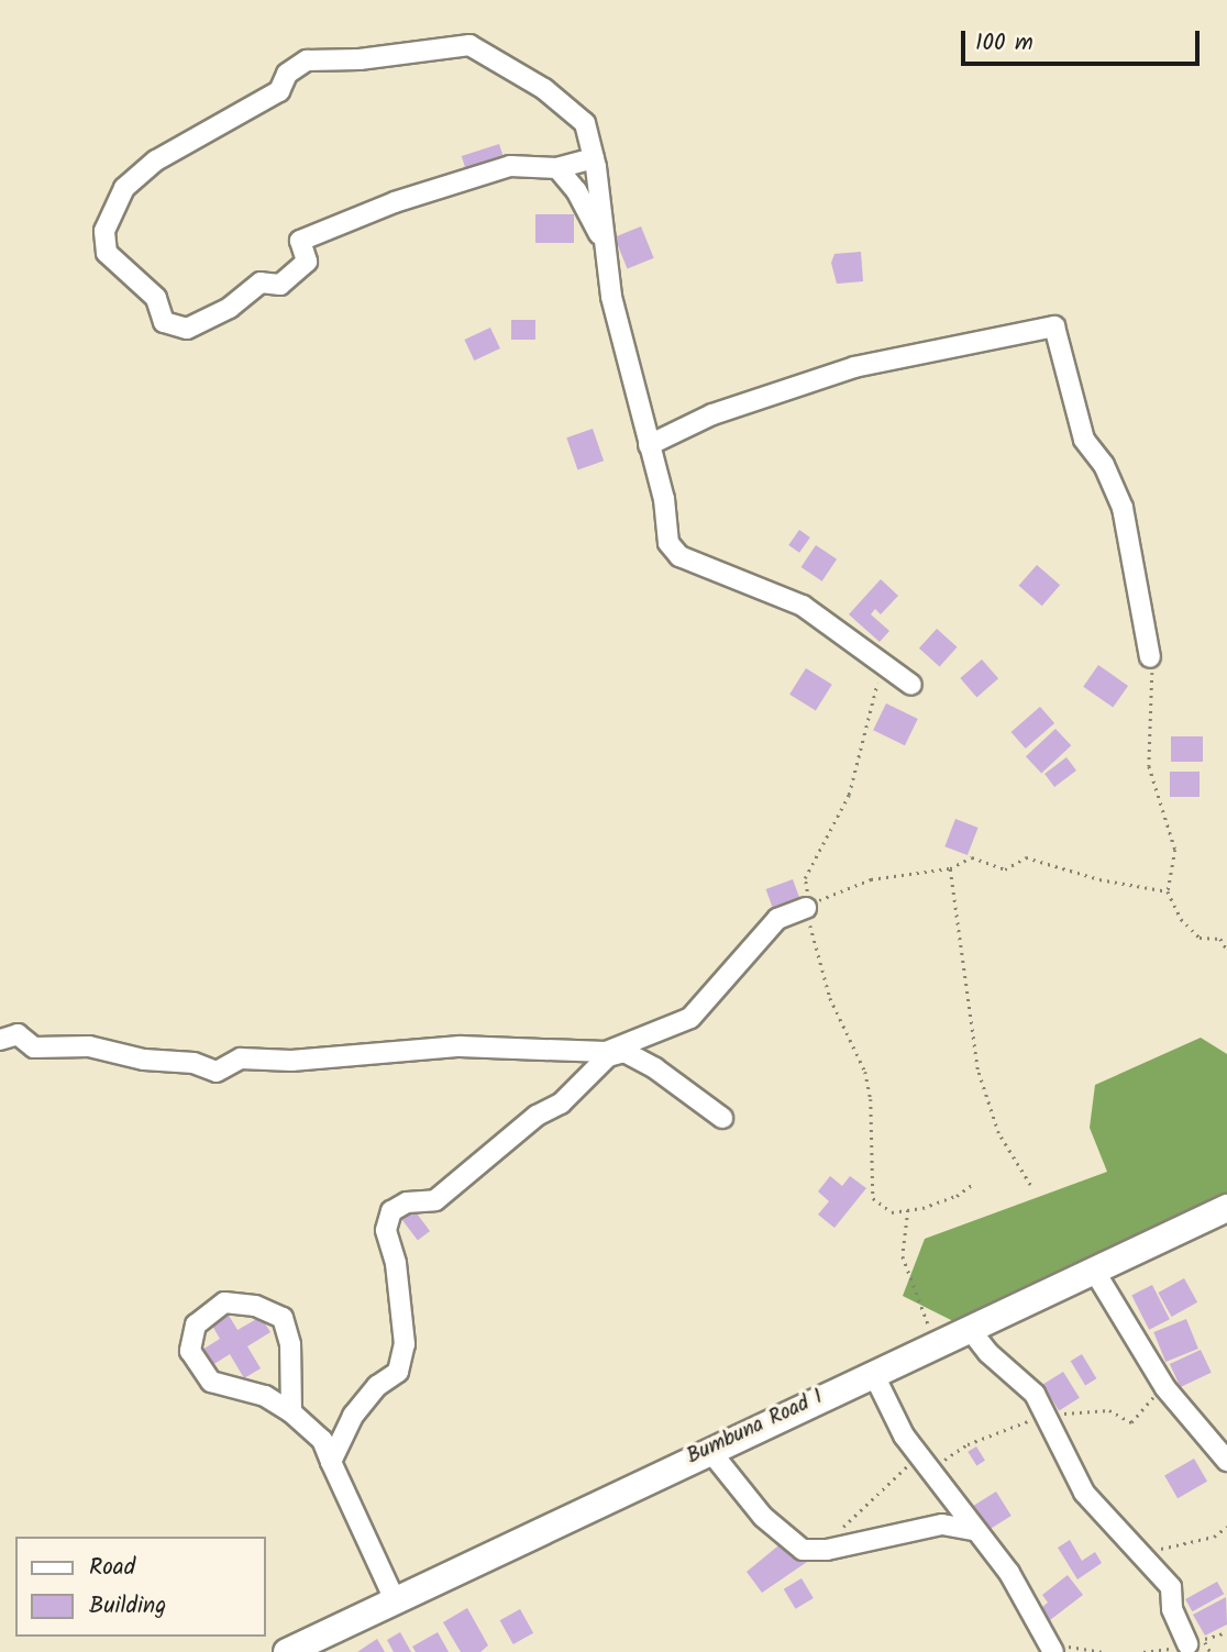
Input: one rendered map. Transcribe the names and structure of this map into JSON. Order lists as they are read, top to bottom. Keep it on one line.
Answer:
{"streets":{"main road":["Bumbuna Road 1"]},"legend":["Road","Building"],"scale_bar":"100 m"}
